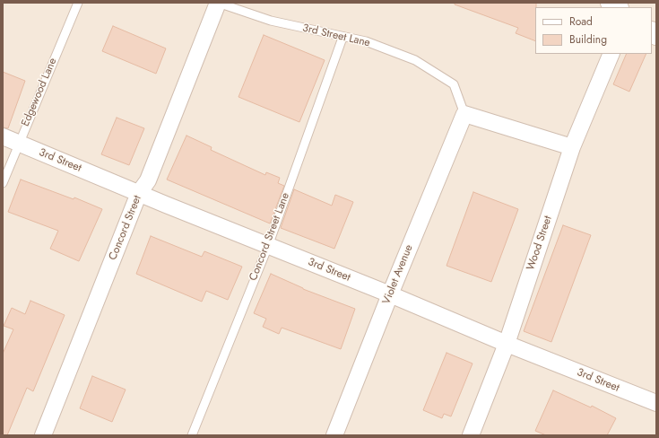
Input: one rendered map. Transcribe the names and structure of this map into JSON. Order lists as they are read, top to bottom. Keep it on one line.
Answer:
{"streets":{"street":["3rd Street","Concord Street","Wood Street","Violet Avenue"],"lane":["3rd Street Lane","Edgewood Lane","Concord Street Lane"]},"crossings":[["3rd Street Lane","Concord Street"],["3rd Street Lane","Concord Street Lane"],["3rd Street Lane","Violet Avenue"],["Edgewood Lane","3rd Street"],["3rd Street","Concord Street"],["3rd Street","Concord Street Lane"],["3rd Street","Wood Street"],["3rd Street","Violet Avenue"]],"legend":["Road","Building"]}
